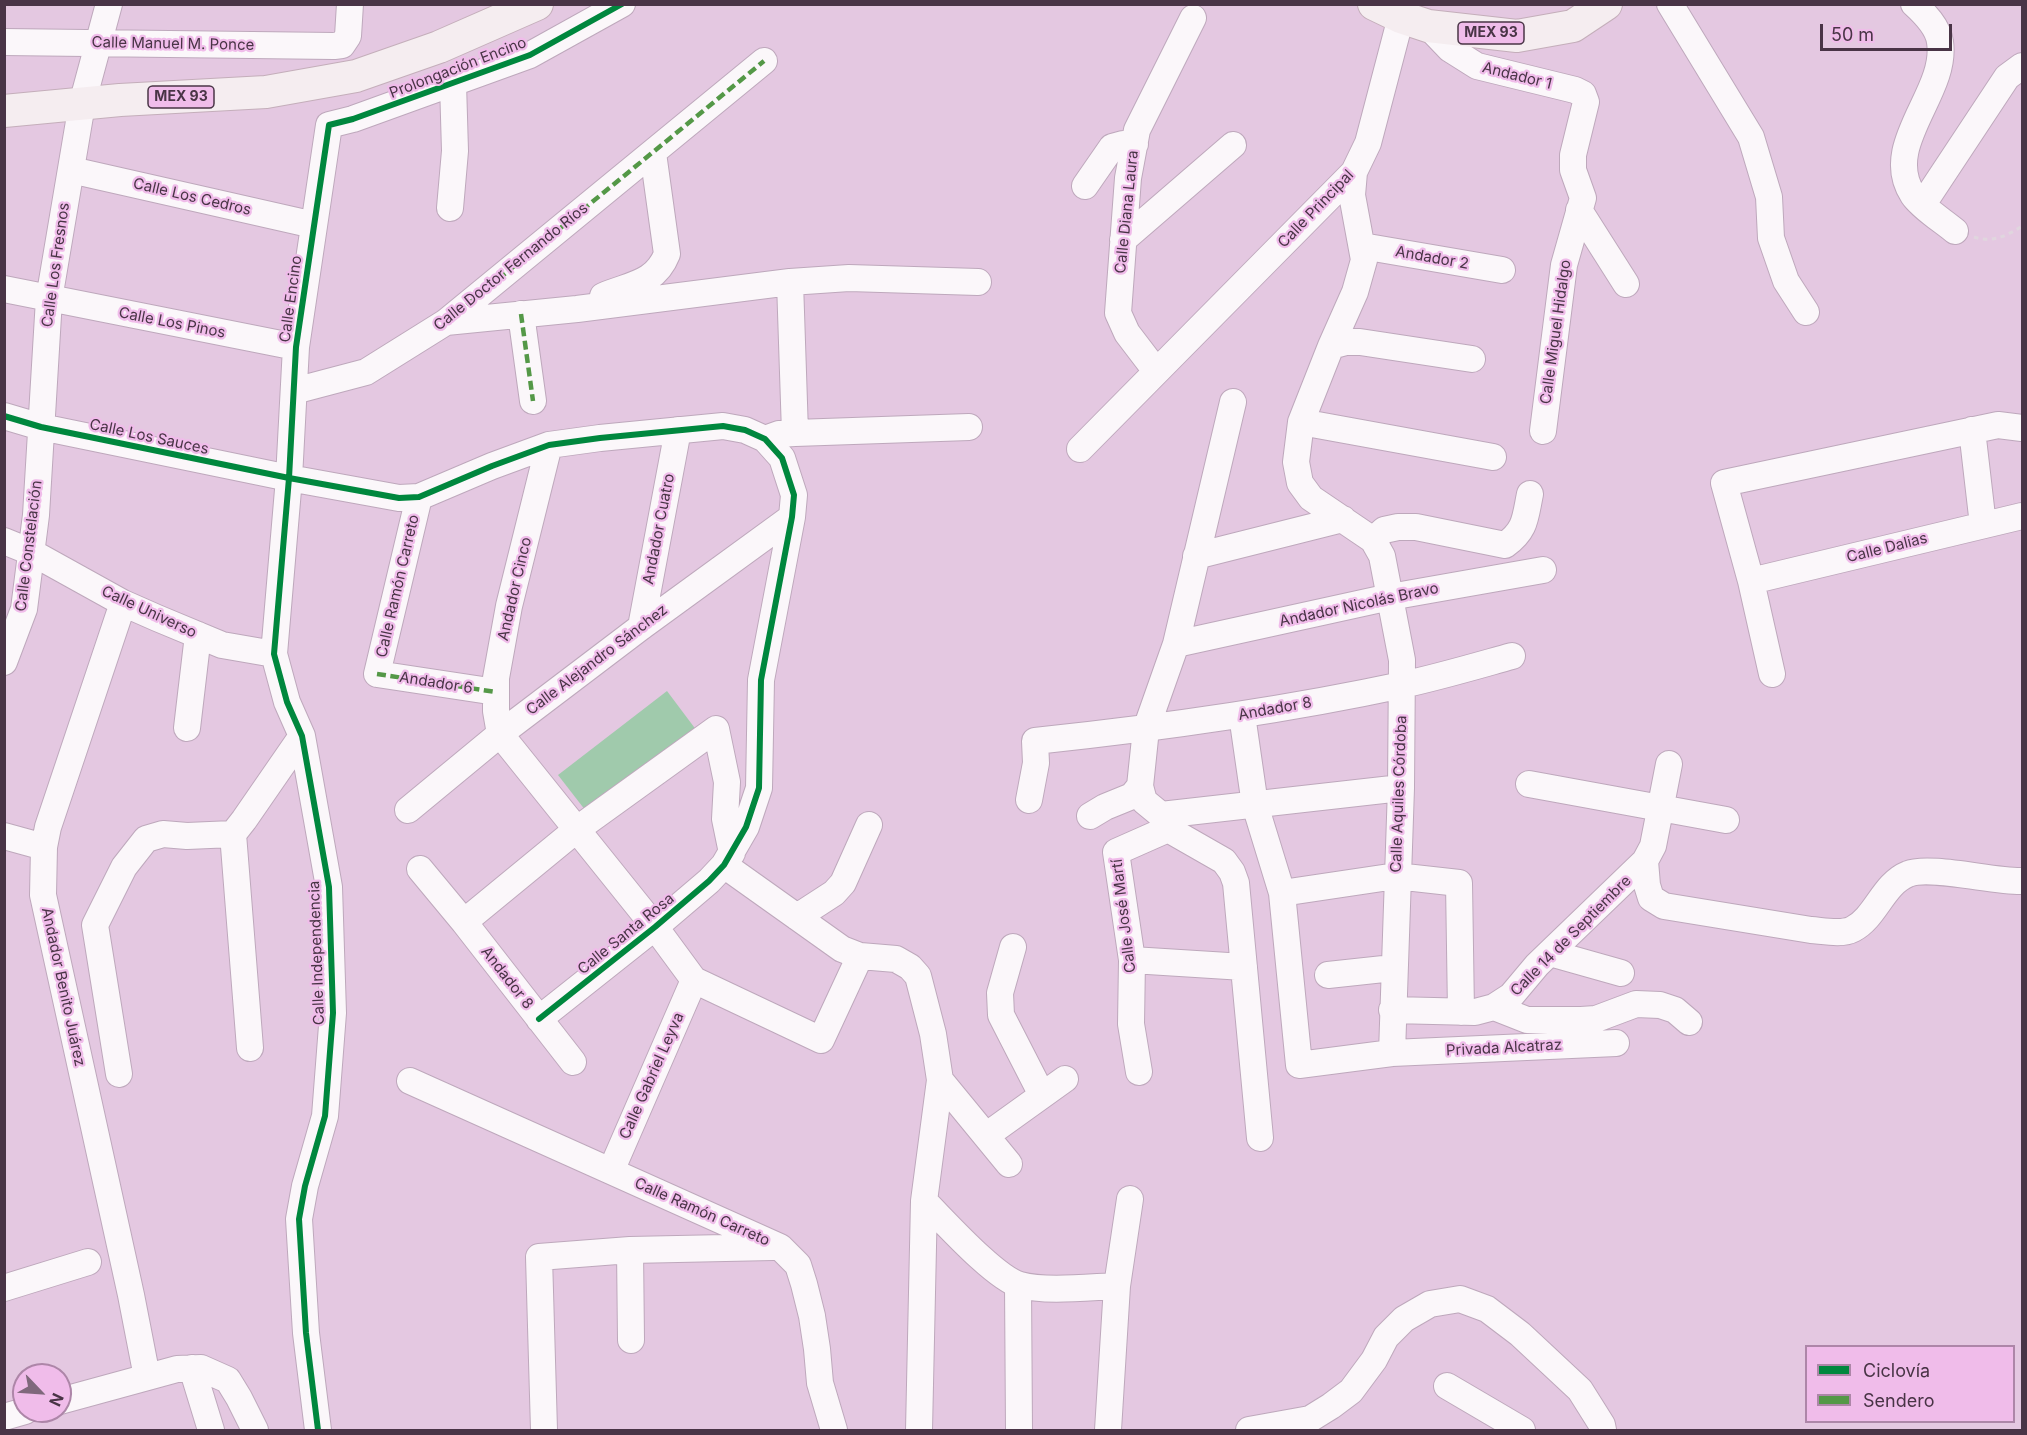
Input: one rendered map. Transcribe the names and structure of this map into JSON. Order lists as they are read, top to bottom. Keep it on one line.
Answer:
{"streets":{"main road":["MEX 93"],"street":["Calle Manuel M. Ponce","Prolongación Encino","Andador 1","Calle Los Cedros","Calle Principal","Calle Diana Laura","Andador 2","Calle Los Fresnos","Calle Doctor Fernando Ríos","Calle Encino","Calle Los Pinos","Calle Miguel Hidalgo","Calle Los Sauces","Andador Cuatro","Calle Constelación","Calle Dalias","Calle Ramón Carreto","Andador Cinco","Andador Nicolás Bravo","Calle Universo","Calle Alejandro Sánchez","Andador 6","Andador 8","Calle Aquiles Córdoba","Calle José Martí","Calle Santa Rosa","Calle 14 de Septiembre","Calle Independencia","Andador Benito Juárez","Privada Alcatraz","Calle Gabriel Leyva"]},"crossings":[["MEX 93","Andador 1"],["MEX 93","Calle Principal"],["MEX 93","Calle Los Fresnos"],["Calle Manuel M. Ponce","Calle Los Fresnos"],["Prolongación Encino","Calle Encino"],["Andador 1","Calle Principal"],["Andador 1","Calle Miguel Hidalgo"],["Calle Los Cedros","Calle Los Fresnos"],["Calle Los Cedros","Calle Encino"],["Calle Principal","Calle Diana Laura"],["Calle Los Fresnos","Calle Los Pinos"],["Calle Los Fresnos","Calle Los Sauces"],["Calle Los Fresnos","Calle Constelación"],["Calle Doctor Fernando Ríos","Calle Encino"],["Calle Encino","Calle Los Pinos"],["Calle Encino","Calle Los Sauces"],["Calle Encino","Calle Independencia"],["Calle Los Sauces","Calle Constelación"],["Calle Los Sauces","Calle Ramón Carreto"],["Calle Los Sauces","Calle Independencia"],["Andador Cuatro","Calle Alejandro Sánchez"],["Calle Constelación","Calle Universo"],["Calle Ramón Carreto","Andador 6"],["Calle Ramón Carreto","Calle Gabriel Leyva"],["Andador Cinco","Calle Alejandro Sánchez"],["Andador Cinco","Andador 6"],["Andador Nicolás Bravo","Calle Aquiles Córdoba"],["Calle Universo","Calle Independencia"],["Calle Universo","Andador Benito Juárez"],["Calle Alejandro Sánchez","Calle Santa Rosa"],["Andador 8","Calle Aquiles Córdoba"],["Andador 8","Calle Santa Rosa"],["Calle Aquiles Córdoba","Privada Alcatraz"]],"legend":["Ciclovía","Sendero"],"scale_bar":"50 m","north":"bottom right"}
